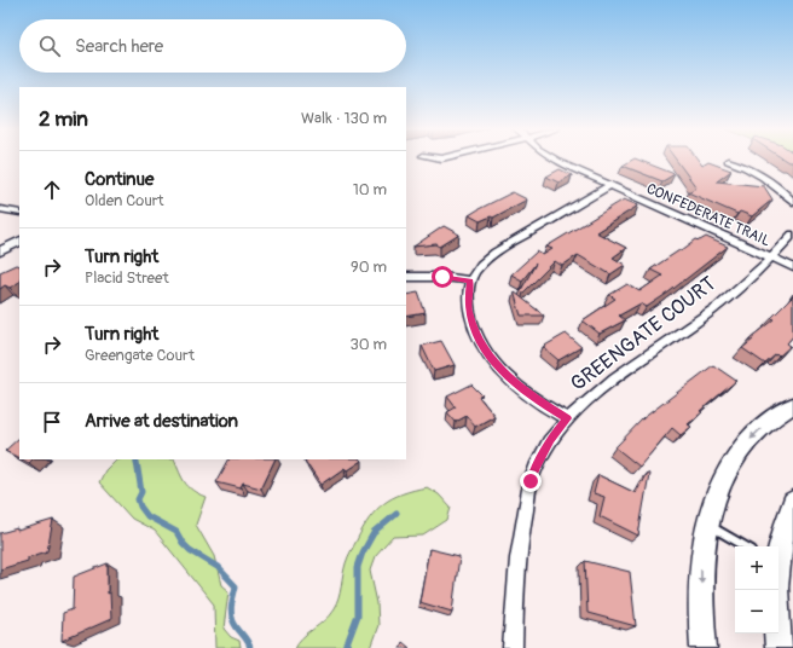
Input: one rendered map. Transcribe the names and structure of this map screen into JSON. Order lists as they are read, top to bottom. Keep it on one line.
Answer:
{"streets":{"street":["CONFEDERATE TRAIL","GREENGATE COURT"]},"crossings":[["CONFEDERATE TRAIL","GREENGATE COURT"]],"page":{"search":"Search here","heading":["2 min","Walk · 130 m"],"list":[["Continue","Olden Court","10 m"],["Turn right","Placid Street","90 m"],["Turn right","Greengate Court","30 m"],"Arrive at destination"],"map_buttons":["+","−"]}}
